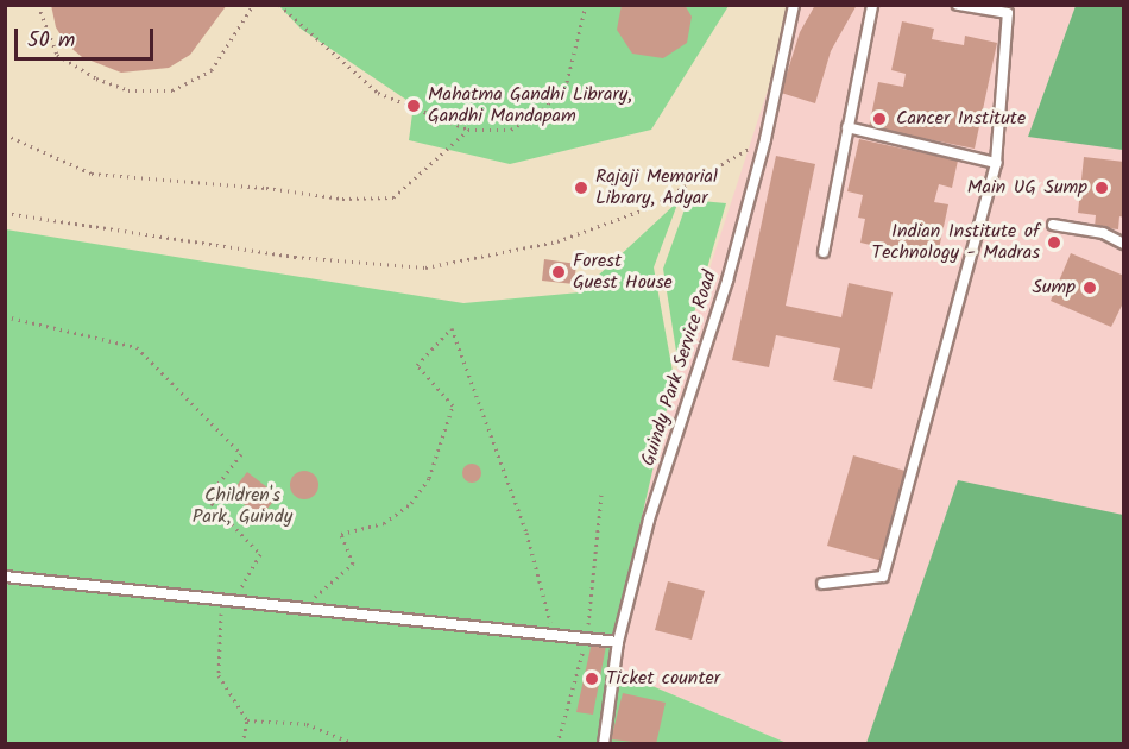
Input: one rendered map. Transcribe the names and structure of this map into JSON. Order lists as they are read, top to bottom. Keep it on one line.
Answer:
{"streets":{"lane":["Guindy Park Service Road"]},"parks":["Children's Park, Guindy"],"places":["Mahatma Gandhi Library, Gandhi Mandapam","Cancer Institute","Rajaji Memorial Library, Adyar","Main UG Sump","Indian Institute of Technology - Madras","Forest Guest House","Sump","Ticket counter"],"scale_bar":"50 m"}
